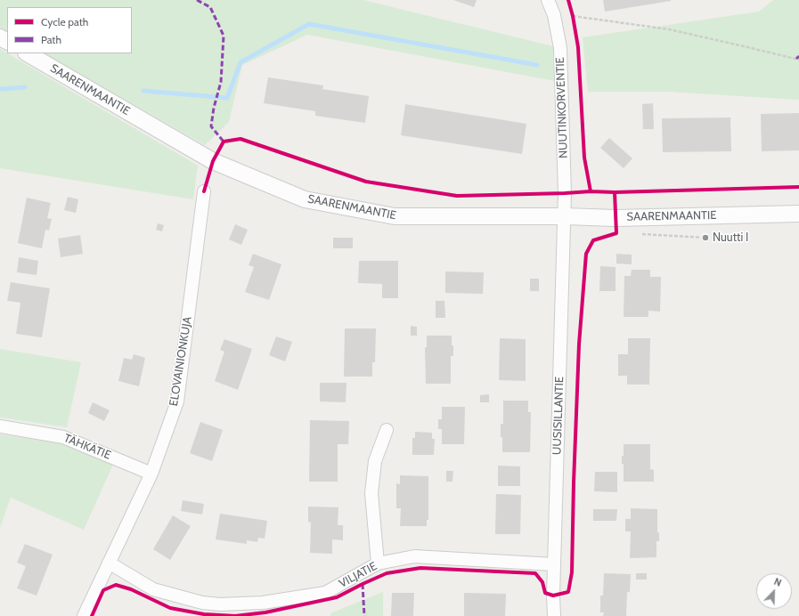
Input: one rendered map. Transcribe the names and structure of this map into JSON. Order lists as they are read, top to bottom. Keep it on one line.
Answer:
{"streets":{"street":["SAARENMAANTIE","NUUTINKORVENTIE","ELOVAINIONKUJA","UUSISILLANTIE","TÄHKÄTIE","VILJATIE"]},"crossings":[["SAARENMAANTIE","NUUTINKORVENTIE"],["SAARENMAANTIE","UUSISILLANTIE"],["NUUTINKORVENTIE","UUSISILLANTIE"],["ELOVAINIONKUJA","TÄHKÄTIE"],["ELOVAINIONKUJA","VILJATIE"],["UUSISILLANTIE","VILJATIE"]],"places":["Nuutti I"],"legend":["Cycle path","Path"],"north":"top right"}
